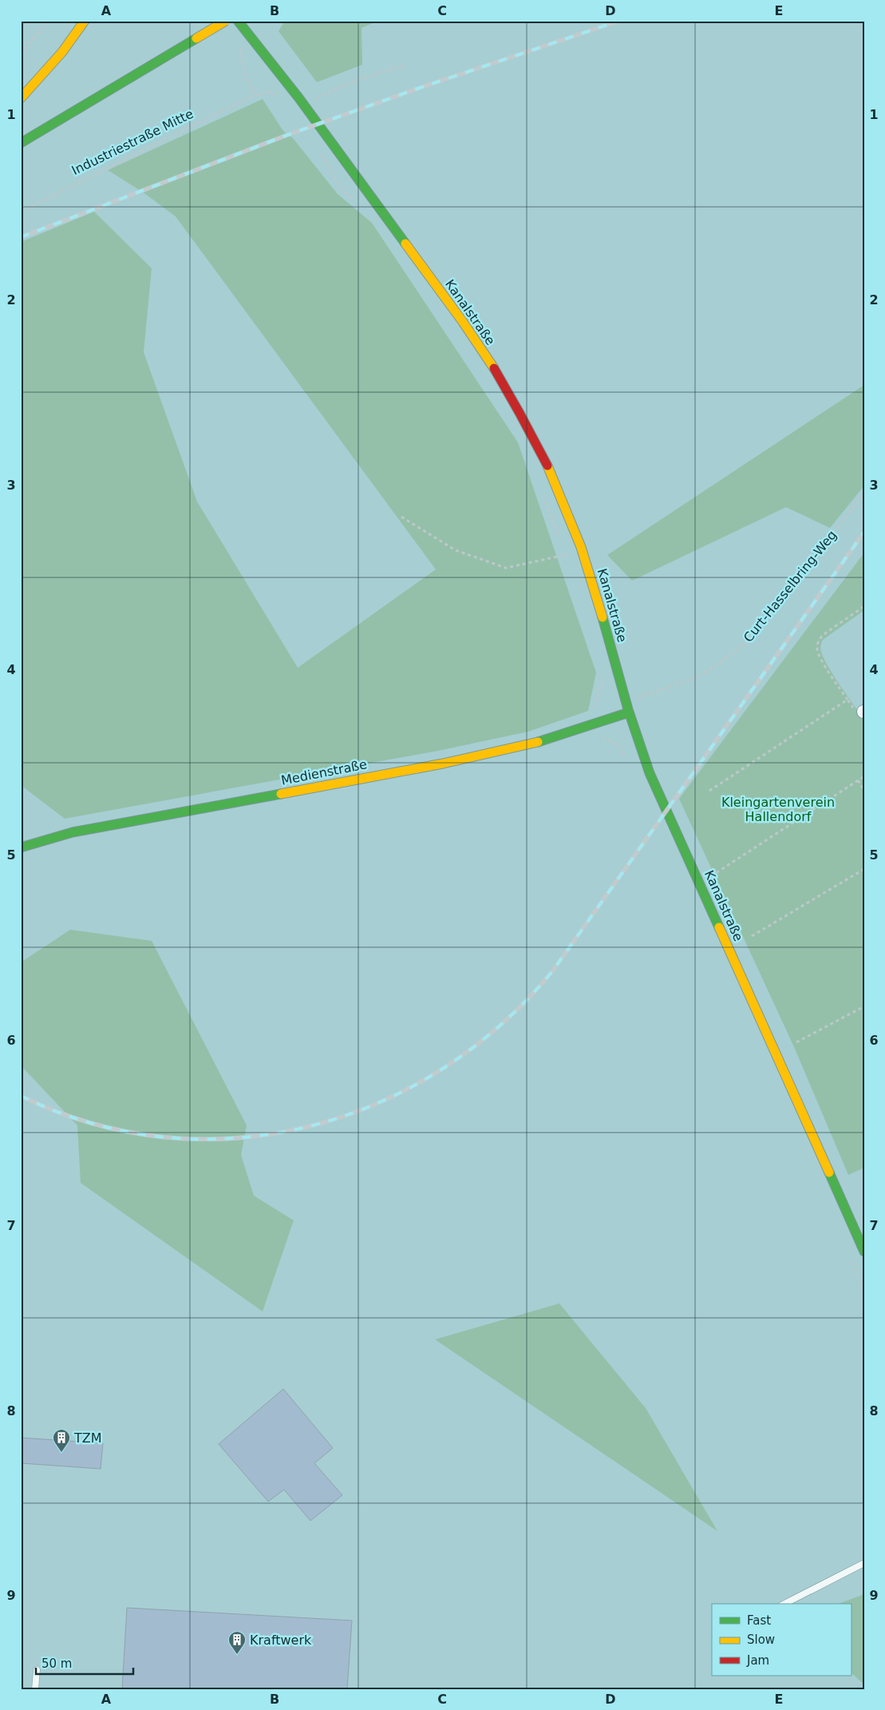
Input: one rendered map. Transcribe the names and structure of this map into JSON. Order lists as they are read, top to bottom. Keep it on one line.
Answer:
{"streets":{"main road":["Kanalstraße","Medienstraße"],"path":["Industriestraße Mitte","Curt-Hasselbring-Weg"]},"crossings":[["Kanalstraße","Curt-Hasselbring-Weg"],["Kanalstraße","Medienstraße"]],"parks":["Kleingartenverein Hallendorf"],"places":{"building":["TZM","Kraftwerk"]},"legend":["Fast","Slow","Jam"],"scale_bar":"50 m","grid":{"columns":["A","B","C","D","E"],"rows":["1","2","3","4","5","6","7","8","9"]}}
